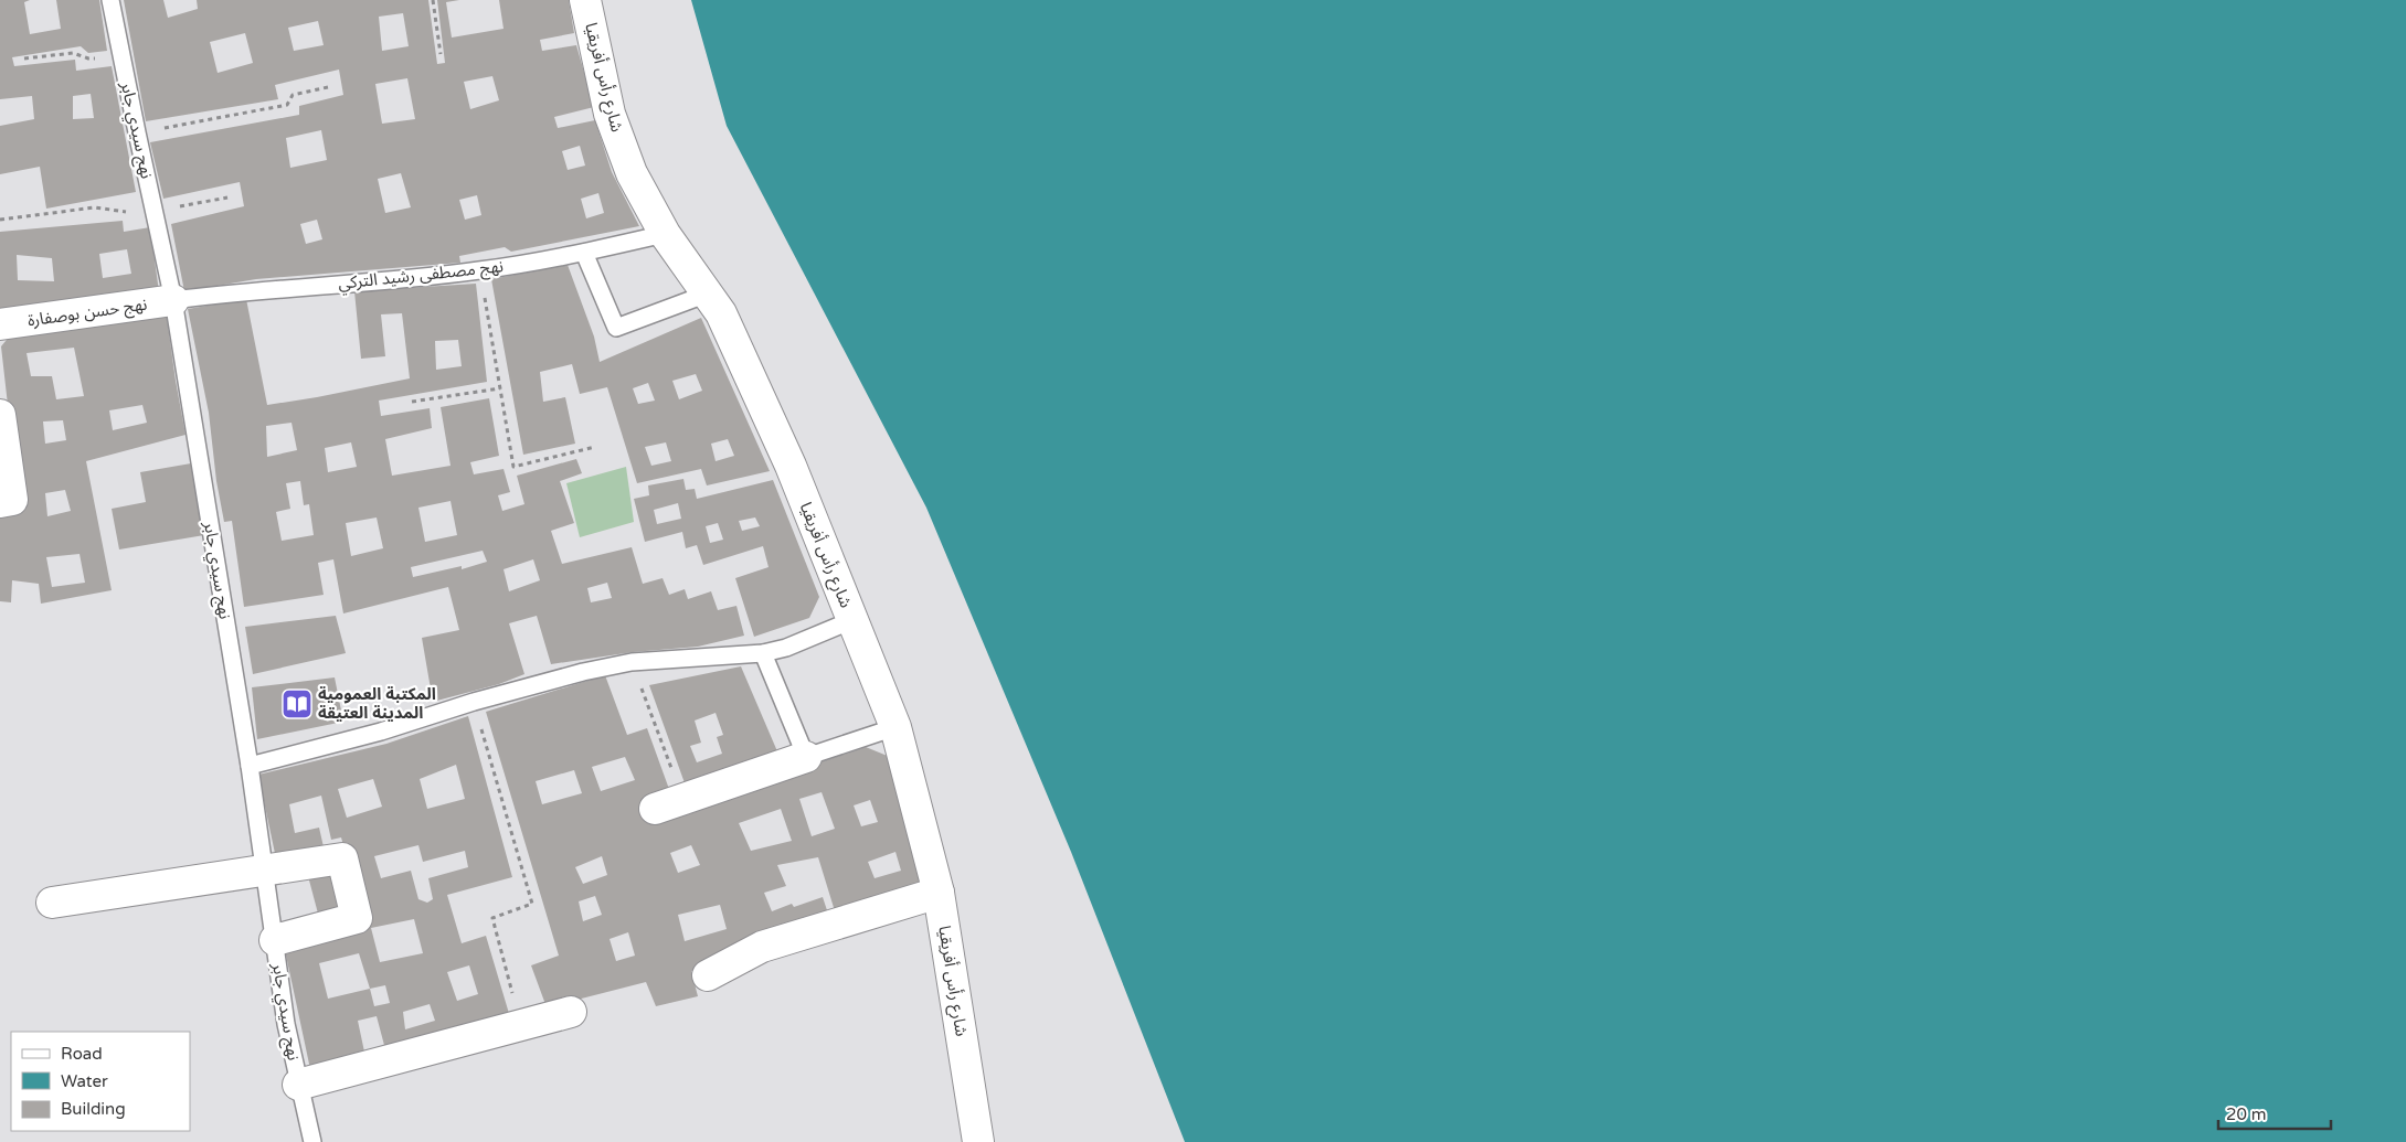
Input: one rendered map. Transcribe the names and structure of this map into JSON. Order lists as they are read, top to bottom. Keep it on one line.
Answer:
{"streets":{"street":["شارع رأس أفريقيا","نهج حسن بوصفارة"],"lane":["نهج سيدي جابر","نهج مصطفى رشيد التركي"]},"crossings":[["شارع رأس أفريقيا","نهج مصطفى رشيد التركي"],["نهج سيدي جابر","نهج مصطفى رشيد التركي"],["نهج سيدي جابر","نهج حسن بوصفارة"],["نهج مصطفى رشيد التركي","نهج حسن بوصفارة"]],"places":{"library":["المكتبة العمومية المدينة العتيقة"]},"legend":["Road","Water","Building"],"scale_bar":"20 m"}
